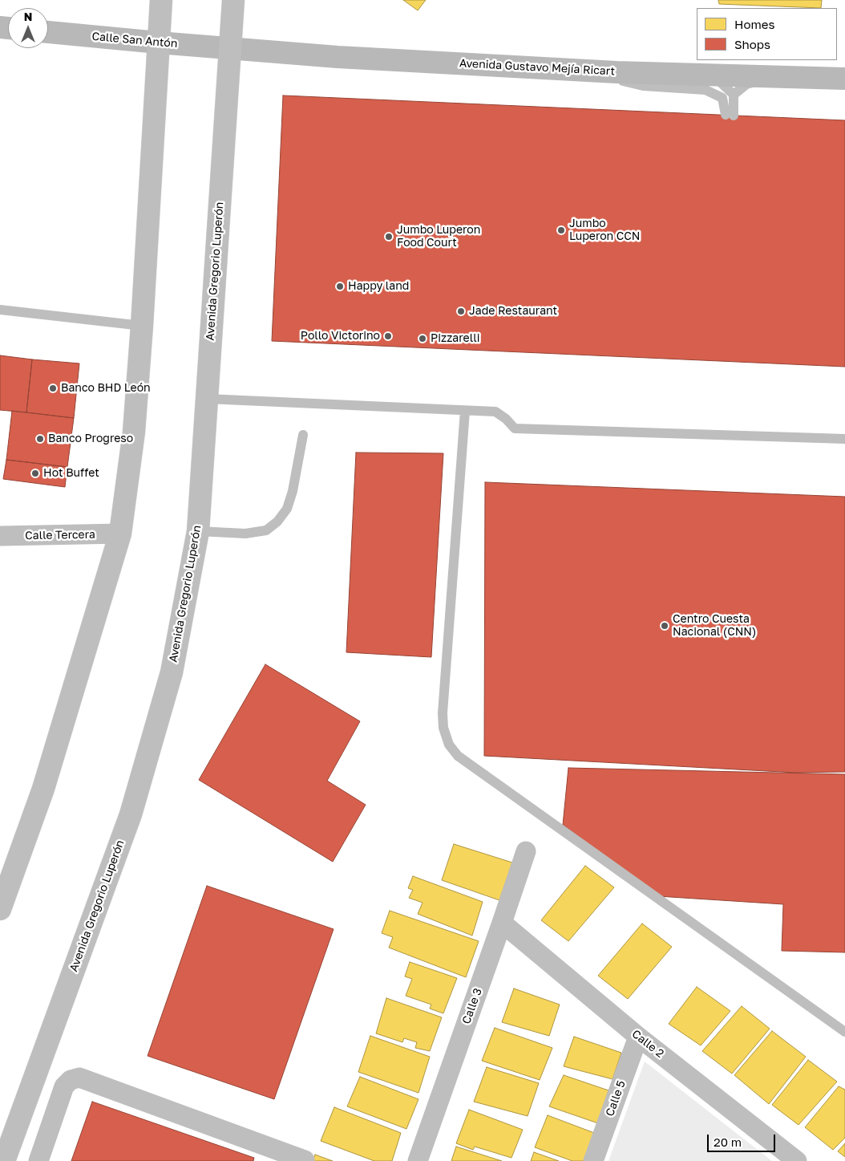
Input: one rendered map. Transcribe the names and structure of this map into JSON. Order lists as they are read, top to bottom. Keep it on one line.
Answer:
{"streets":{"main road":["Avenida Gregorio Luperón"],"street":["Calle San Antón","Avenida Gustavo Mejía Ricart","Calle Tercera","Calle 3","Calle 2","Calle 5"]},"crossings":[["Calle San Antón","Avenida Gustavo Mejía Ricart"],["Calle San Antón","Avenida Gregorio Luperón"],["Avenida Gustavo Mejía Ricart","Avenida Gregorio Luperón"],["Calle 3","Calle 2"],["Calle 2","Calle 5"]],"places":["Jumbo Luperon CCN","Jumbo Luperon Food Court","Happy land","Jade Restaurant","Pollo Victorino","Pizzarelli","Banco BHD León","Banco Progreso","Hot Buffet","Centro Cuesta Nacional (CNN)"],"legend":["Homes","Shops"],"scale_bar":"20 m","north":"top"}
